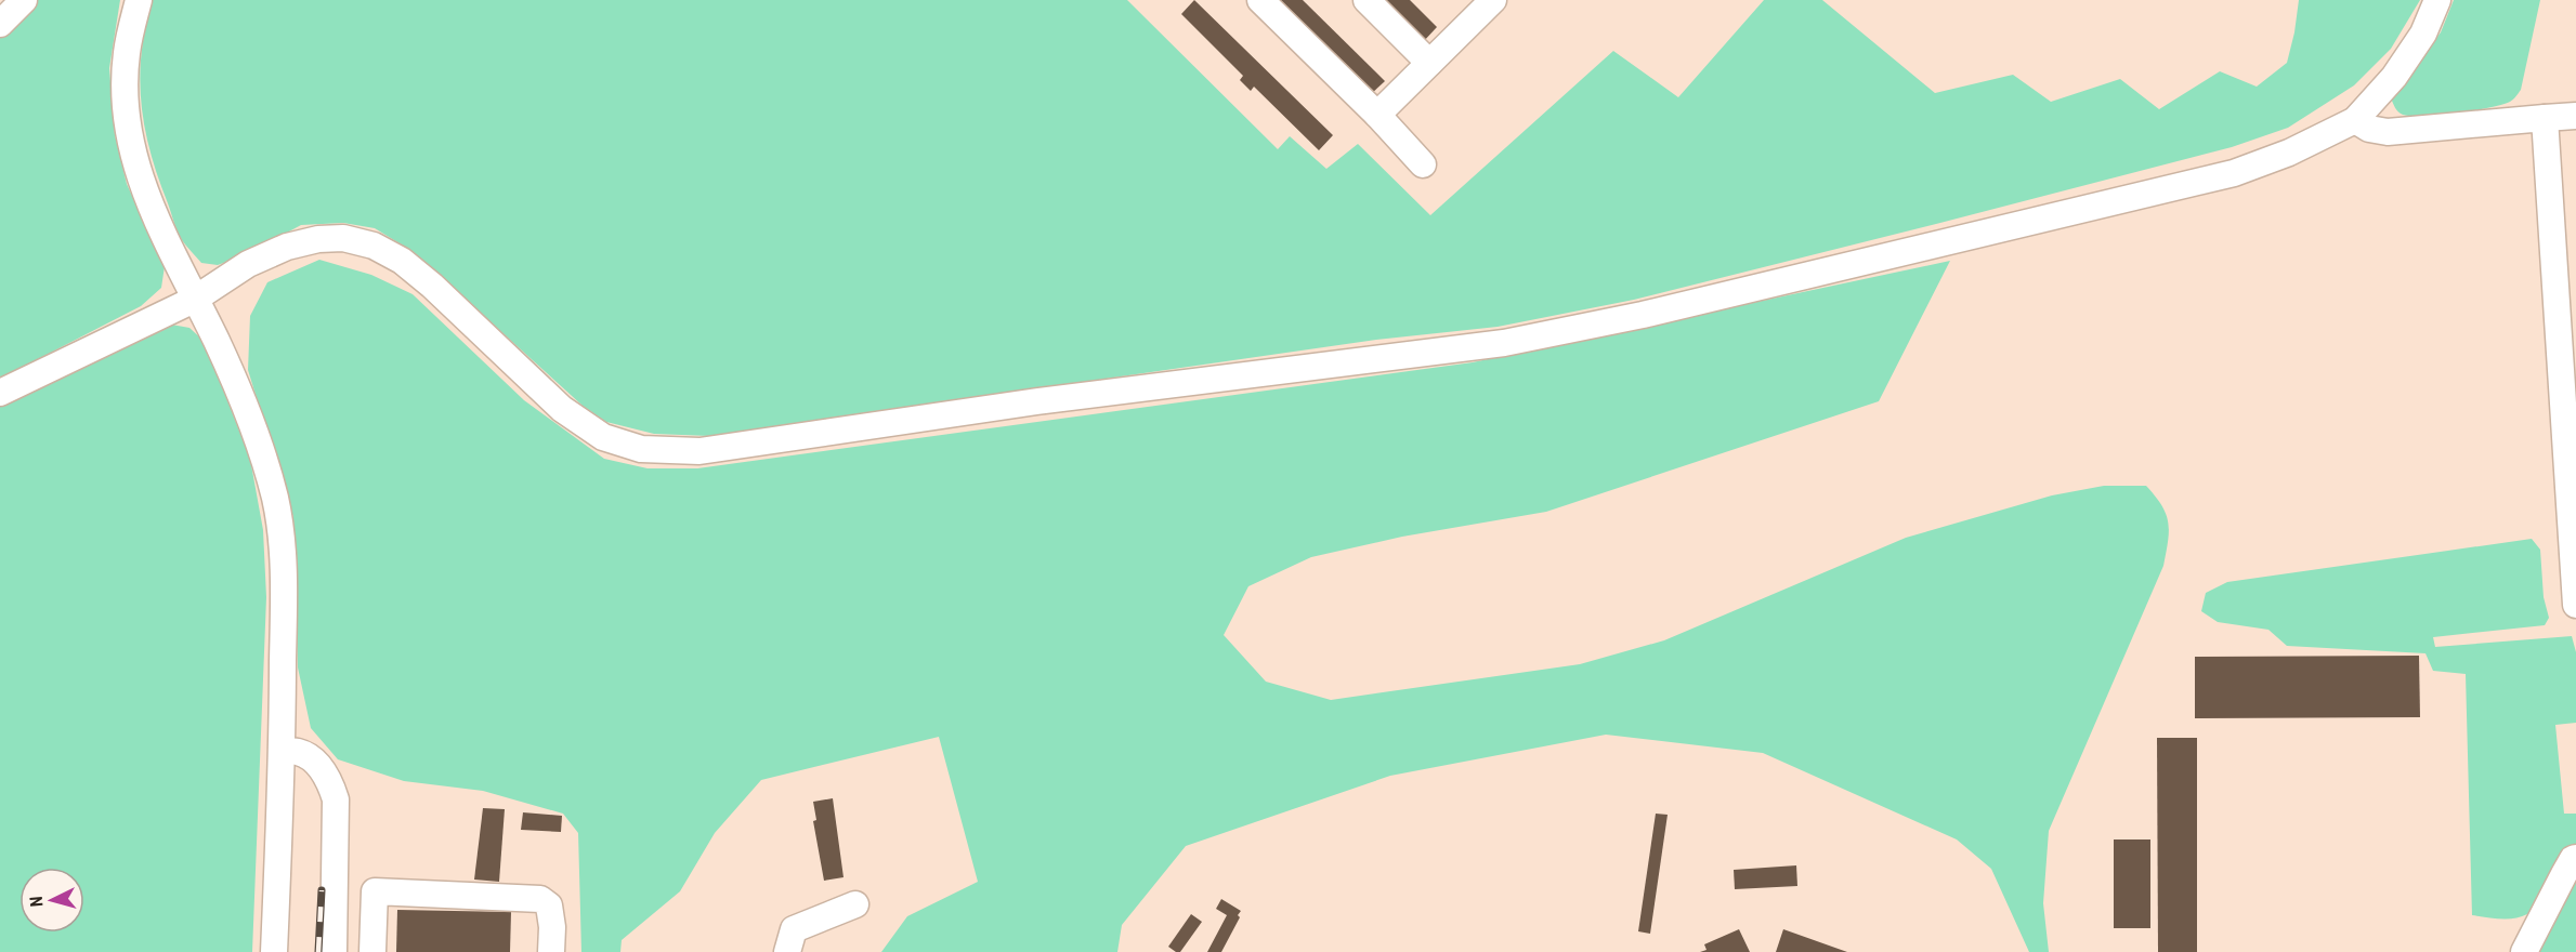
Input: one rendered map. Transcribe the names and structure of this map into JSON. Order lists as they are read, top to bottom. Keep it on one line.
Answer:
{"north":"left"}
